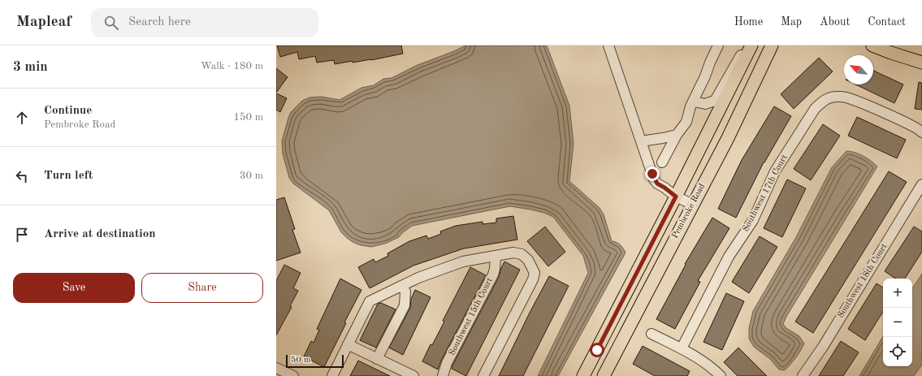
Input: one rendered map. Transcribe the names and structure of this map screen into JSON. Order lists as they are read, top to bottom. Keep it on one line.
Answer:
{"streets":{"main road":["Pembroke Road"],"street":["Southwest 17th Court","Southwest 18th Court","Southwest 15th Court"]},"scale_bar":"50 m","north":"top left","page":{"header":"Mapleaf","search":"Search here","nav":["Home","Map","About","Contact"],"heading":["3 min","Walk · 180 m"],"list":[["Continue","Pembroke Road","150 m"],["Turn left","30 m"],"Arrive at destination"],"buttons":["Save","Share"],"map_buttons":["+","−"],"scale":"50 m"}}
